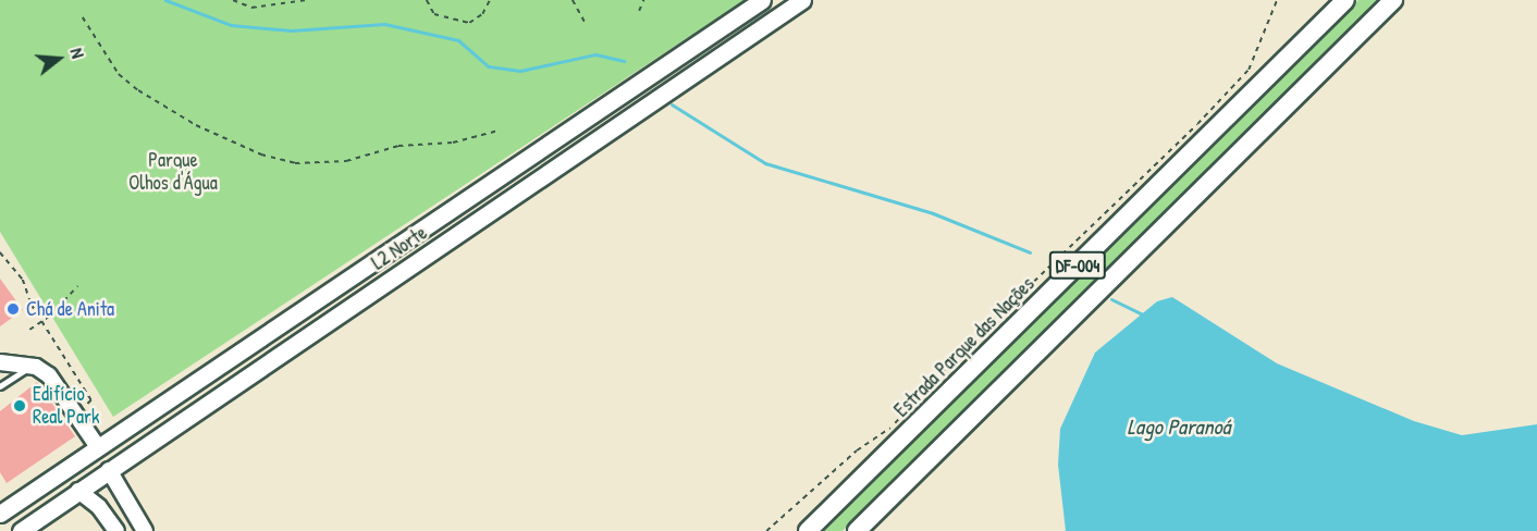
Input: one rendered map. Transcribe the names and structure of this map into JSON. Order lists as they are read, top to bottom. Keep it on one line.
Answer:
{"streets":{"highway":["DF-004","Estrada Parque das Nações"],"main road":["L2 Norte"]},"water":["Lago Paranoá"],"parks":["Parque Olhos d'Água"],"places":["Chá de Anita","Edifício Real Park"],"north":"right"}
